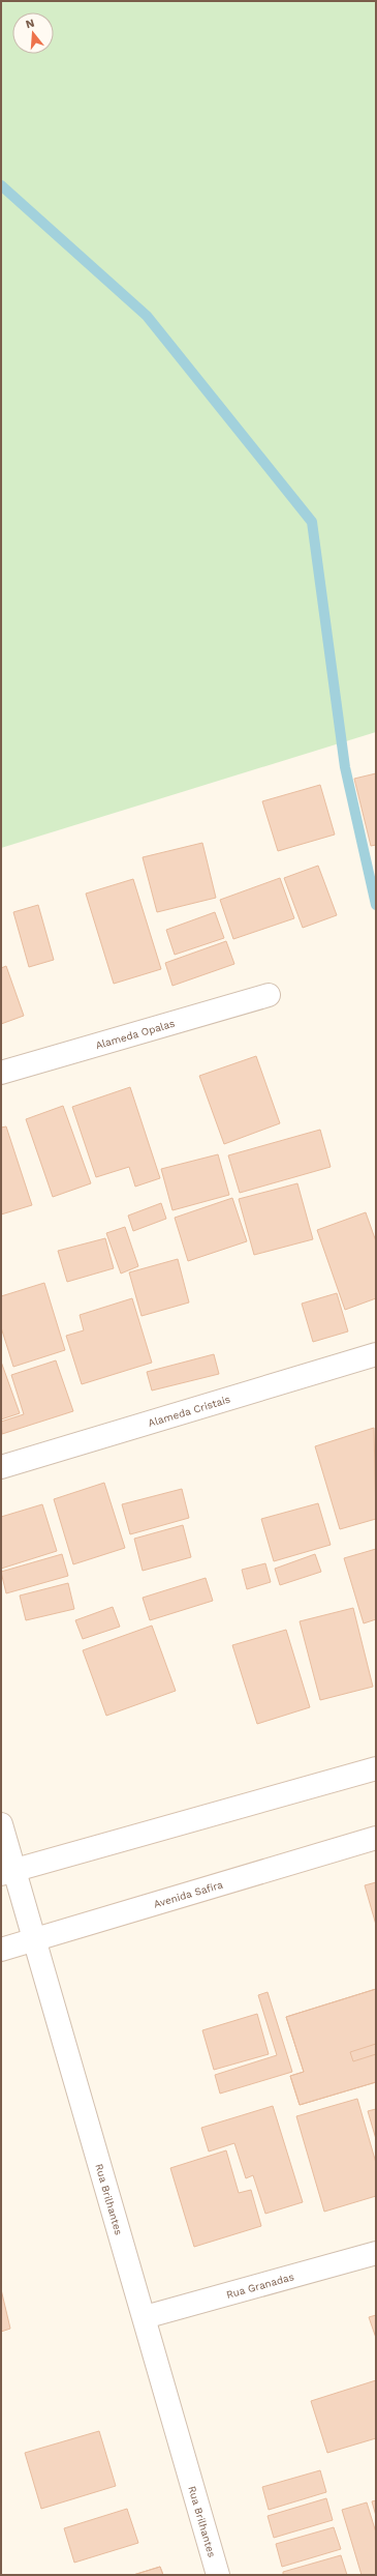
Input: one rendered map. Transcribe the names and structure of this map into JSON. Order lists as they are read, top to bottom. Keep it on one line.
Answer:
{"streets":{"street":["Alameda Opalas","Alameda Cristais","Avenida Safira","Rua Brilhantes","Rua Granadas"]},"crossings":[["Avenida Safira","Rua Brilhantes"],["Rua Brilhantes","Rua Granadas"]],"north":"top"}
